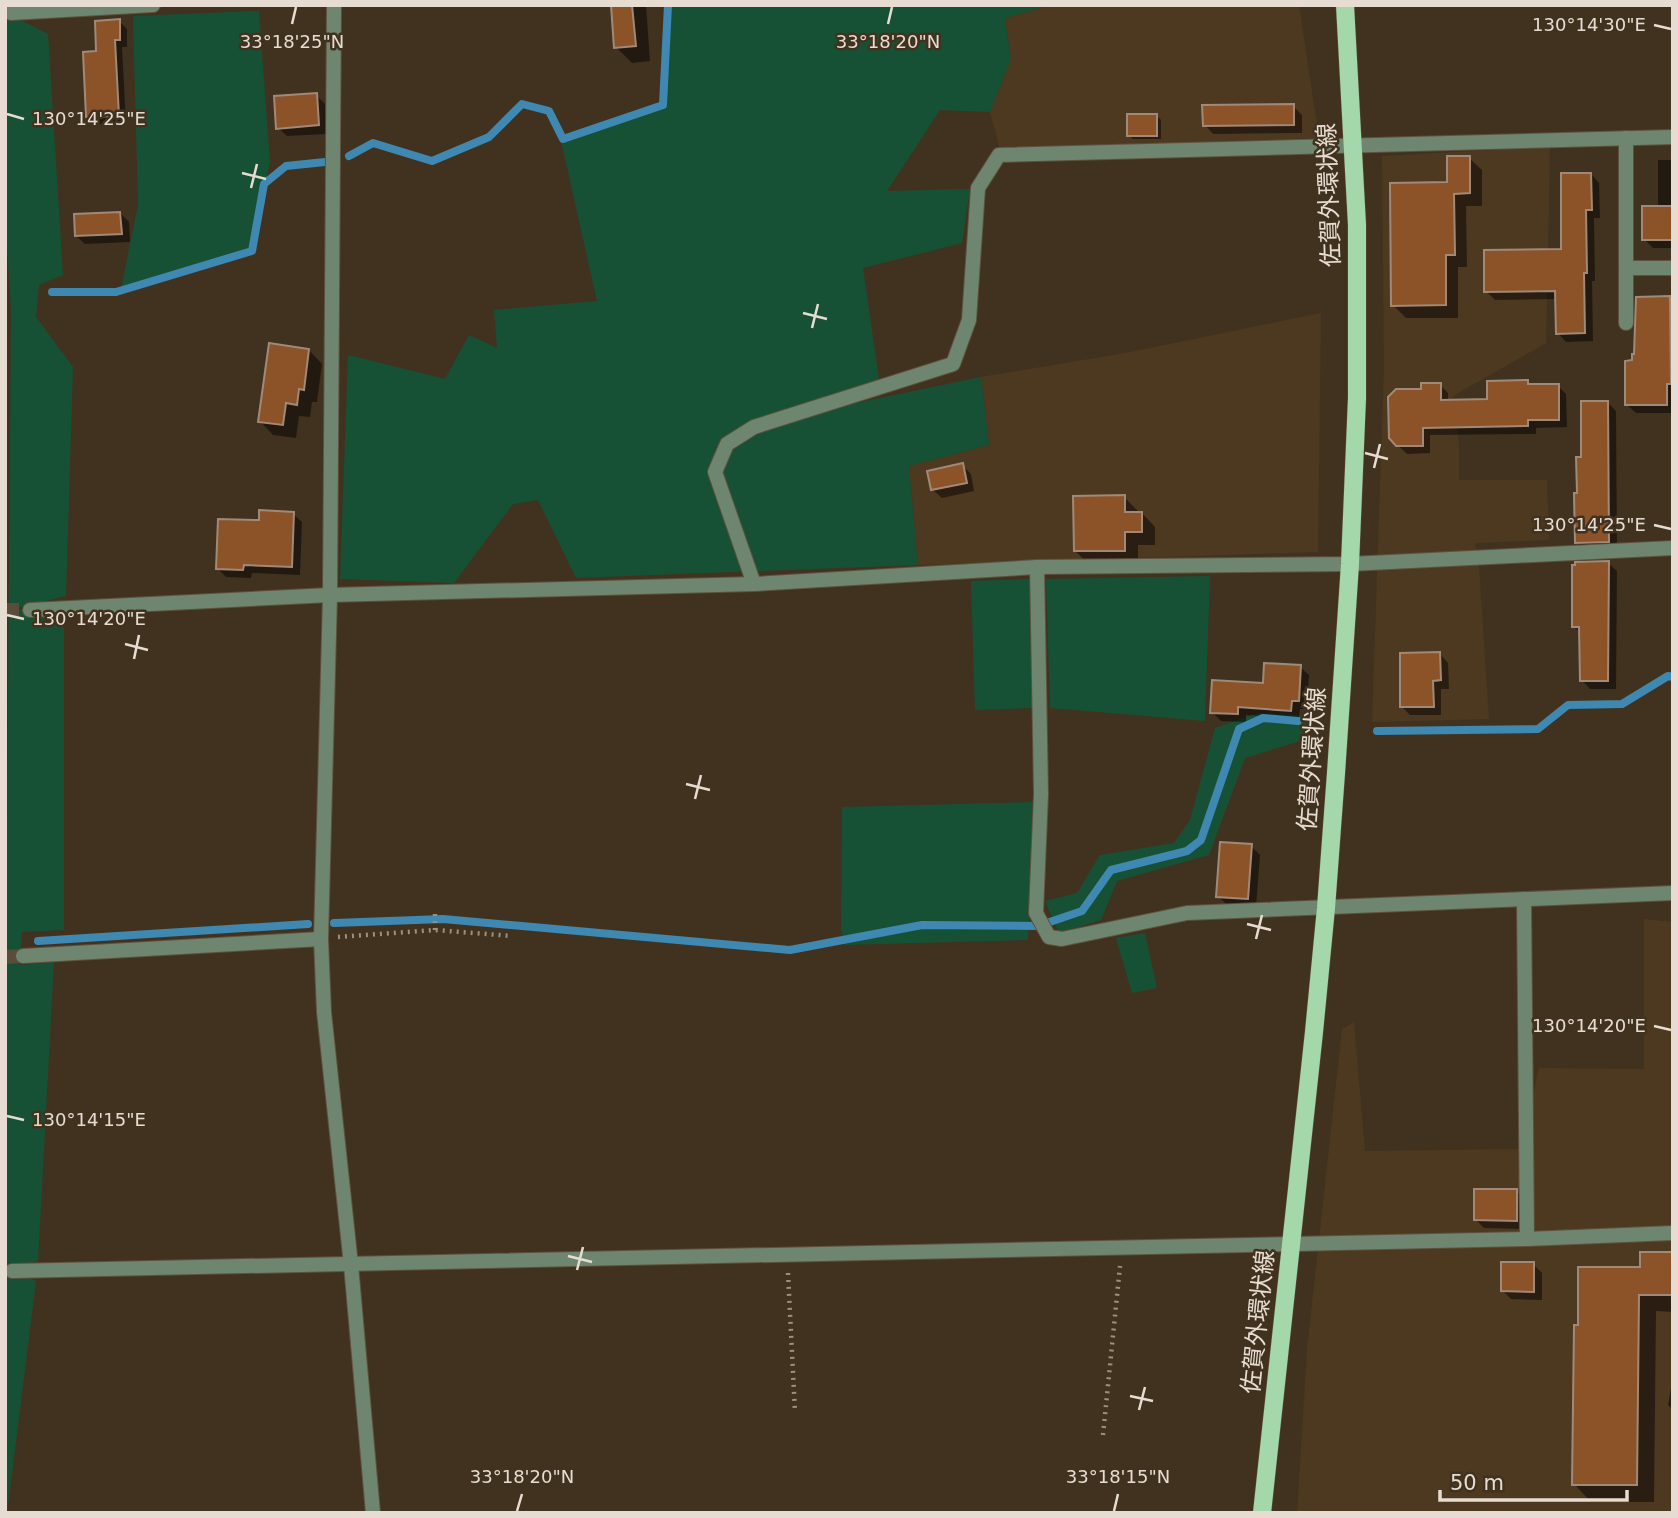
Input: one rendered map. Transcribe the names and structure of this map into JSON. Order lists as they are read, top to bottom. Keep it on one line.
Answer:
{"streets":{"main road":["佐賀外環状線"]},"scale_bar":"50 m","coordinates":["130°14'30\"E","33°18'25\"N","33°18'20\"N","130°14'25\"E","130°14'20\"E","130°14'15\"E","33°18'15\"N"]}
